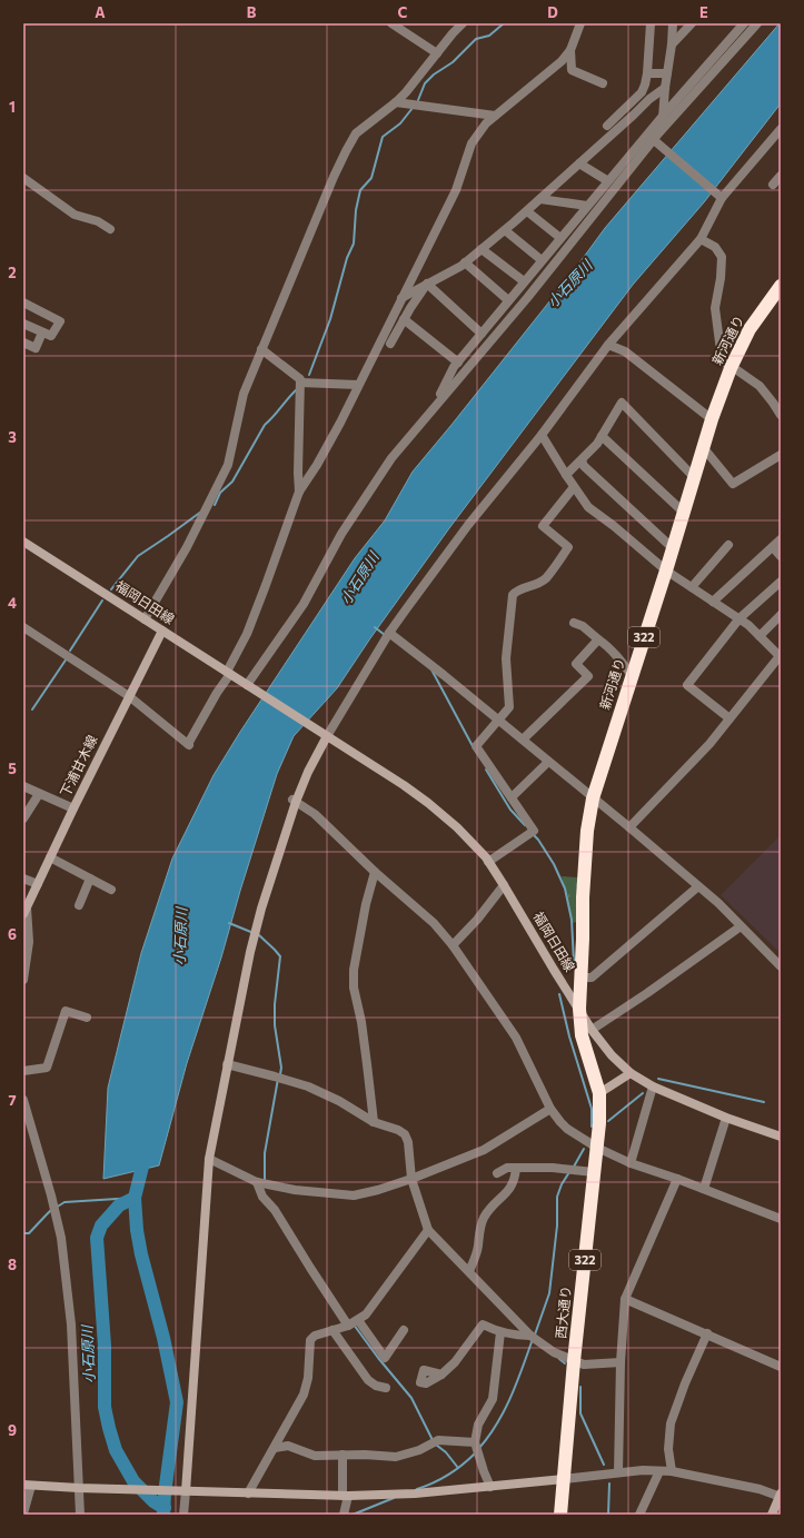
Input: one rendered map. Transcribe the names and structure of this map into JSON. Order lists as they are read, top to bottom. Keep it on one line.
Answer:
{"streets":{"highway":["新河通り","322","西大通り"],"street":["福岡日田線","下浦甘木線"]},"crossings":[["新河通り","福岡日田線"],["新河通り","西大通り"],["福岡日田線","下浦甘木線"],["福岡日田線","西大通り"]],"water":["小石原川"],"grid":{"columns":["A","B","C","D","E"],"rows":["1","2","3","4","5","6","7","8","9"]}}
